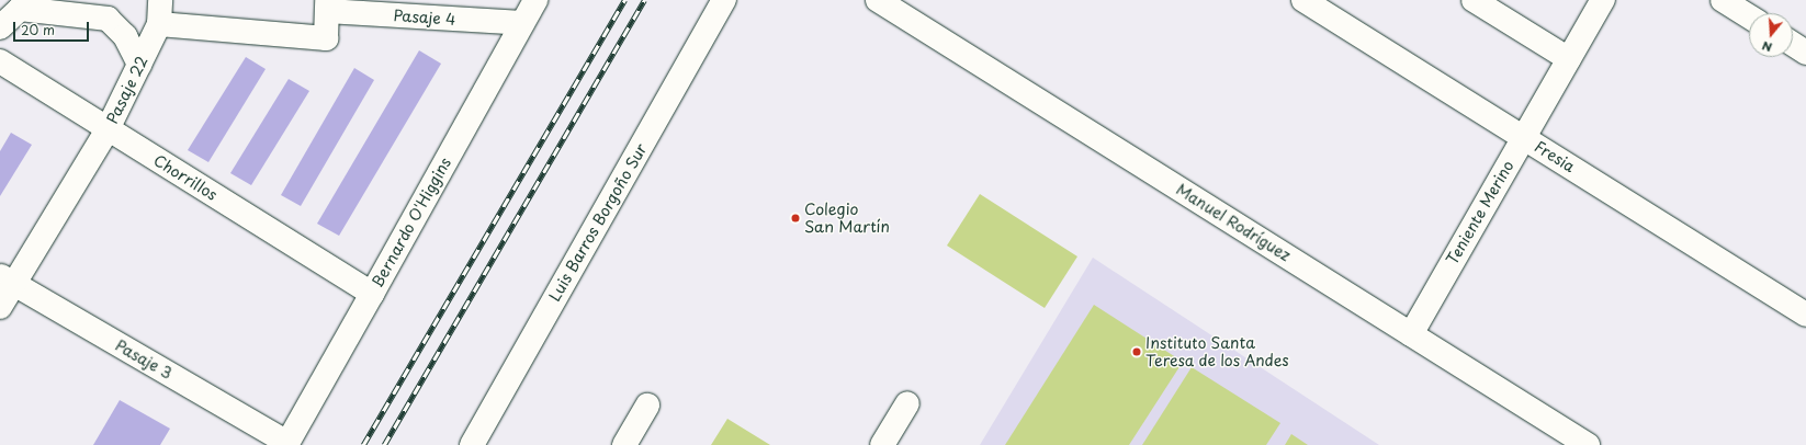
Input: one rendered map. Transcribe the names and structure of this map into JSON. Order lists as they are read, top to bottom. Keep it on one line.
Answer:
{"streets":{"street":["Pasaje 4","Pasaje 22","Fresia","Chorrillos","Teniente Merino","Bernardo O'Higgins","Luis Barros Borgoño Sur","Manuel Rodríguez","Pasaje 3"]},"crossings":[["Pasaje 4","Bernardo O'Higgins"],["Pasaje 22","Chorrillos"],["Pasaje 22","Pasaje 3"],["Fresia","Teniente Merino"],["Chorrillos","Bernardo O'Higgins"],["Teniente Merino","Manuel Rodríguez"],["Bernardo O'Higgins","Pasaje 3"]],"places":["Colegio San Martín","Instituto Santa Teresa de los Andes"],"scale_bar":"20 m","north":"bottom"}
